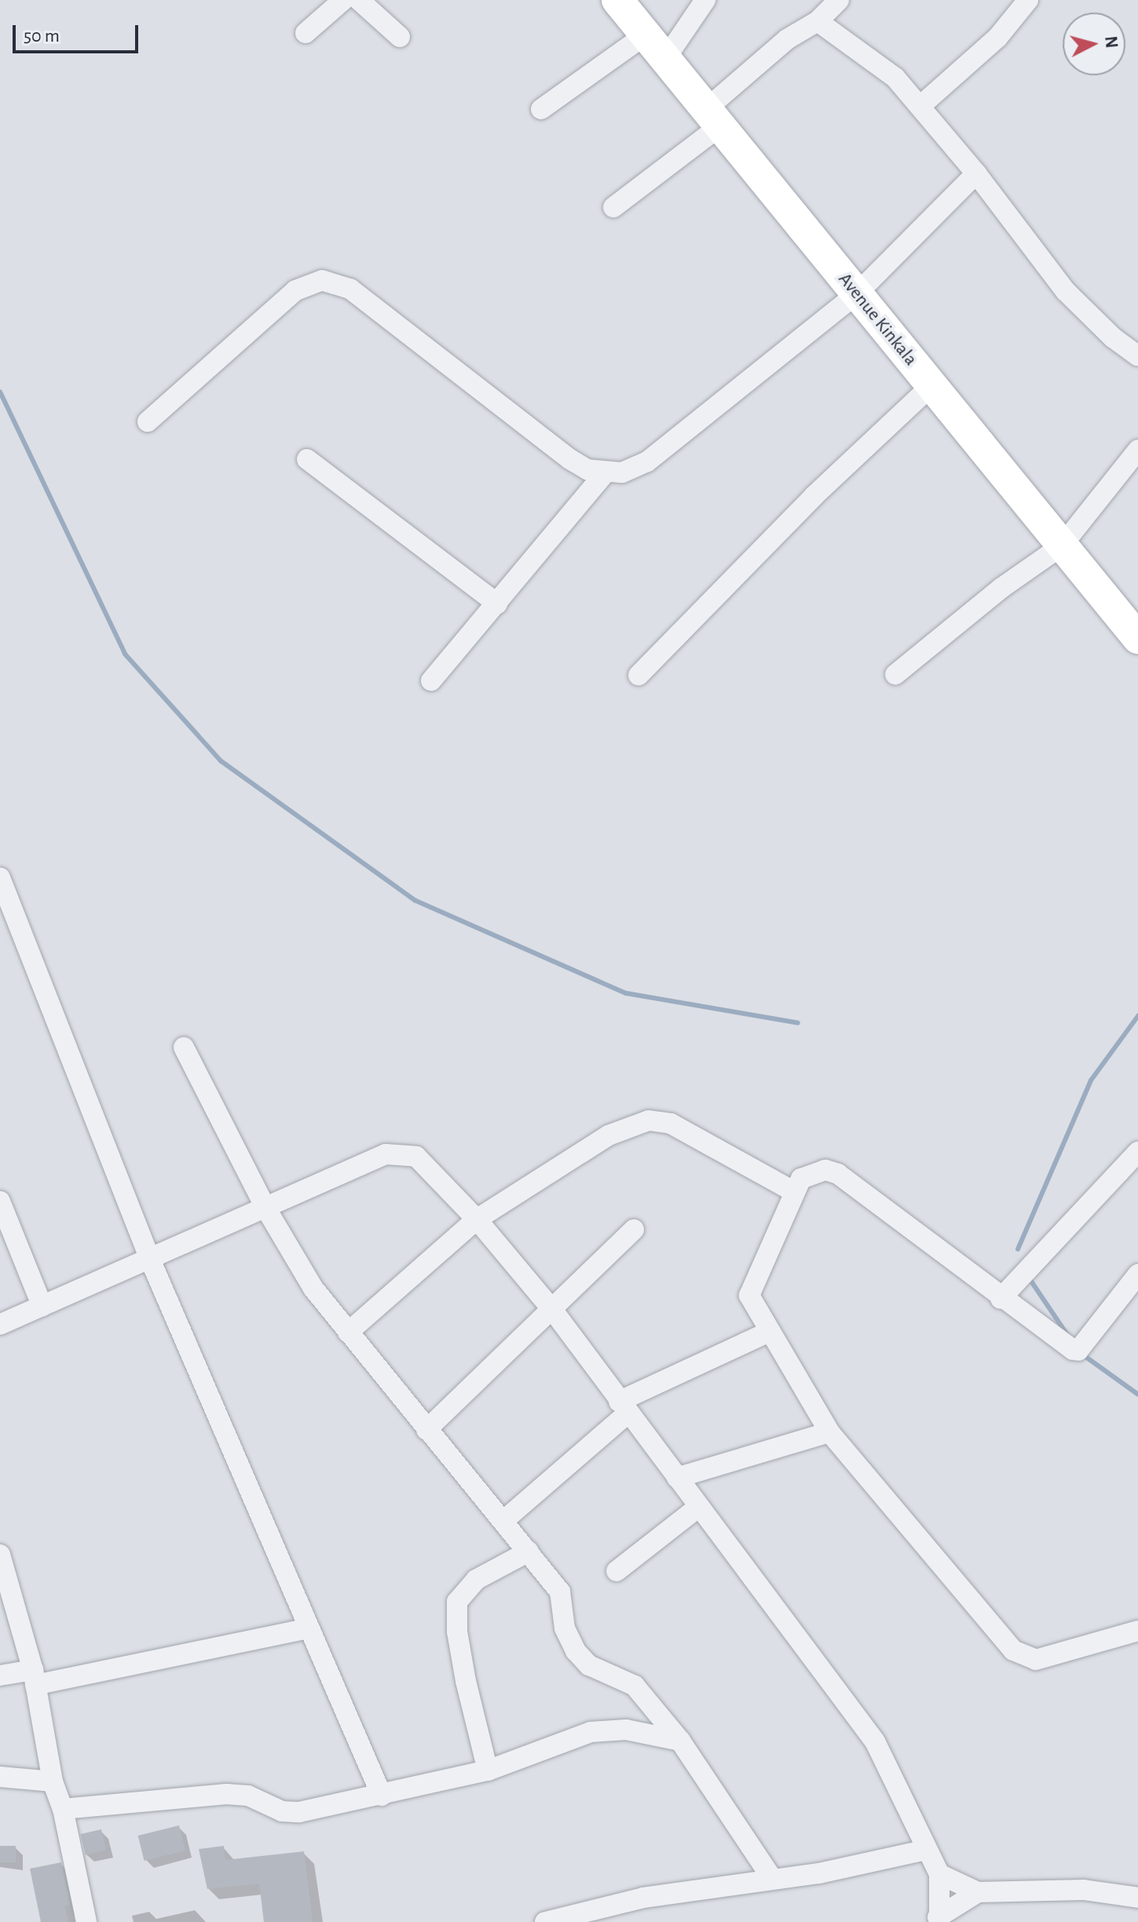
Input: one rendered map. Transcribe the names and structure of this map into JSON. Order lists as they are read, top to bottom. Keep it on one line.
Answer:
{"streets":{"main road":["Avenue Kinkala"]},"scale_bar":"50 m","north":"right"}
